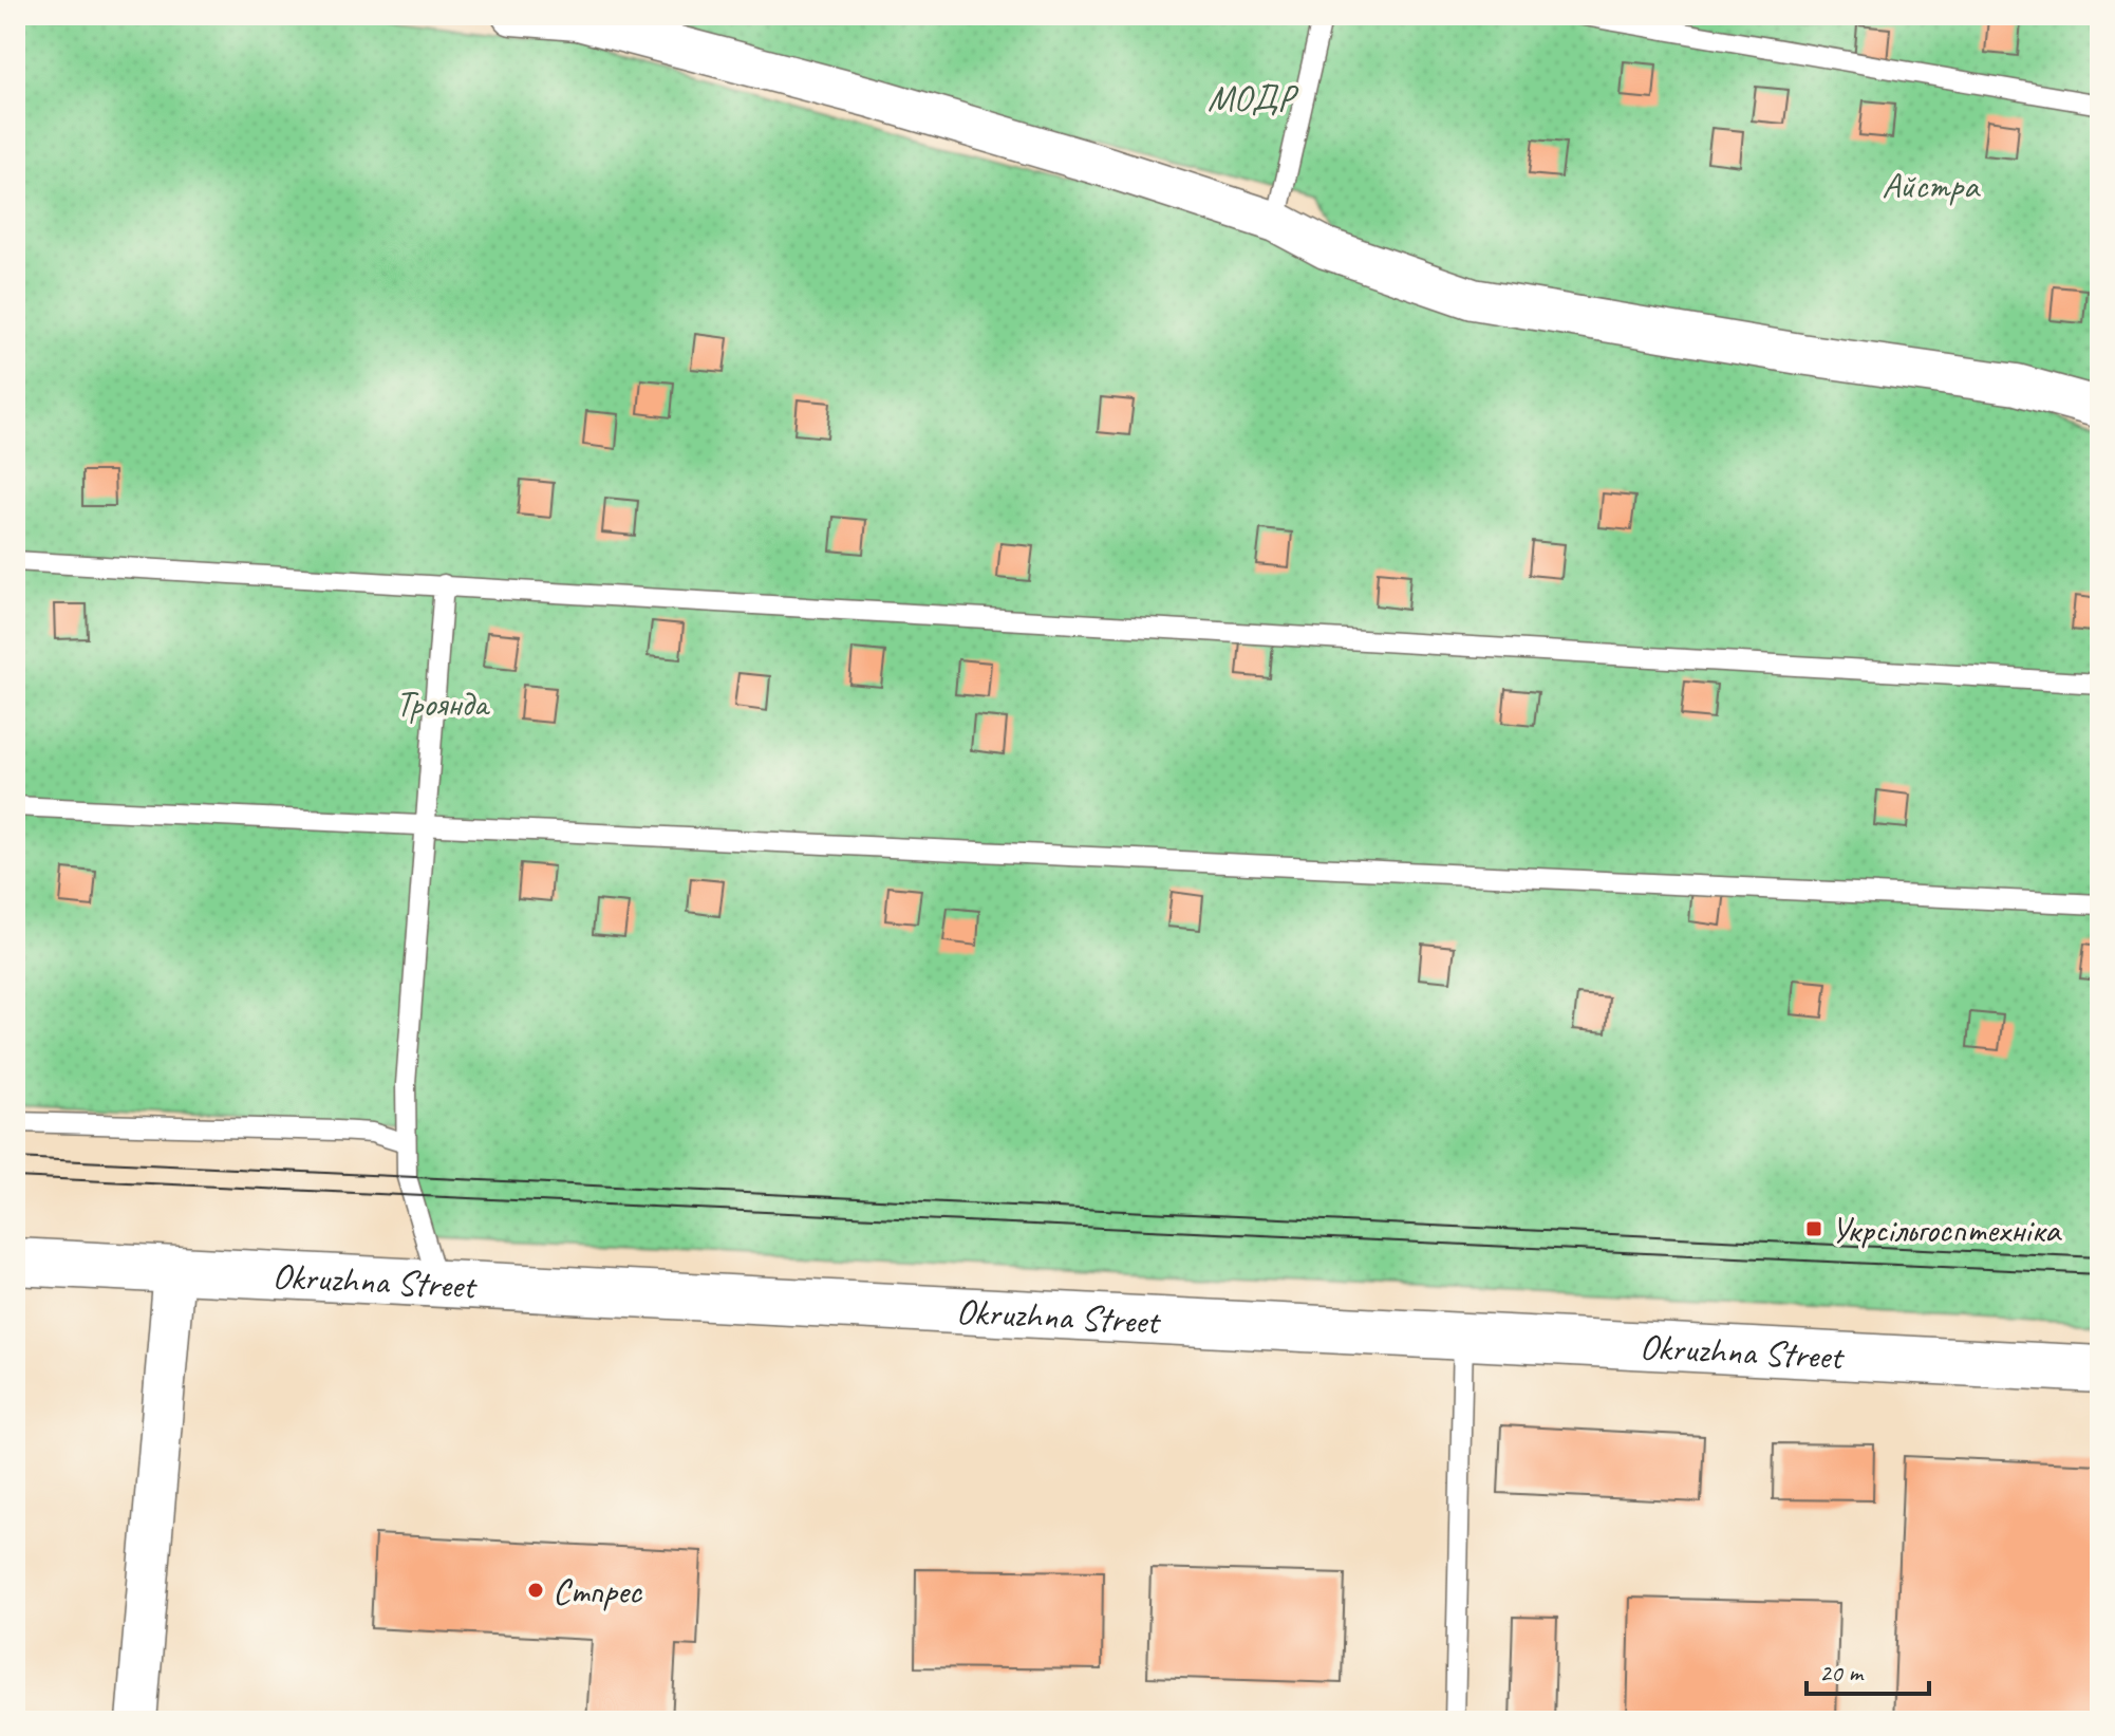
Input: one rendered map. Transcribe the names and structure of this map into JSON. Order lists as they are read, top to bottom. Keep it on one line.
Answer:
{"streets":{"main road":["Okruzhna Street"]},"parks":["МОДР","Айстра","Троянда"],"places":{"transit":["Укрсільгосптехніка"],"other":["Стпрес"]},"scale_bar":"20 m"}
